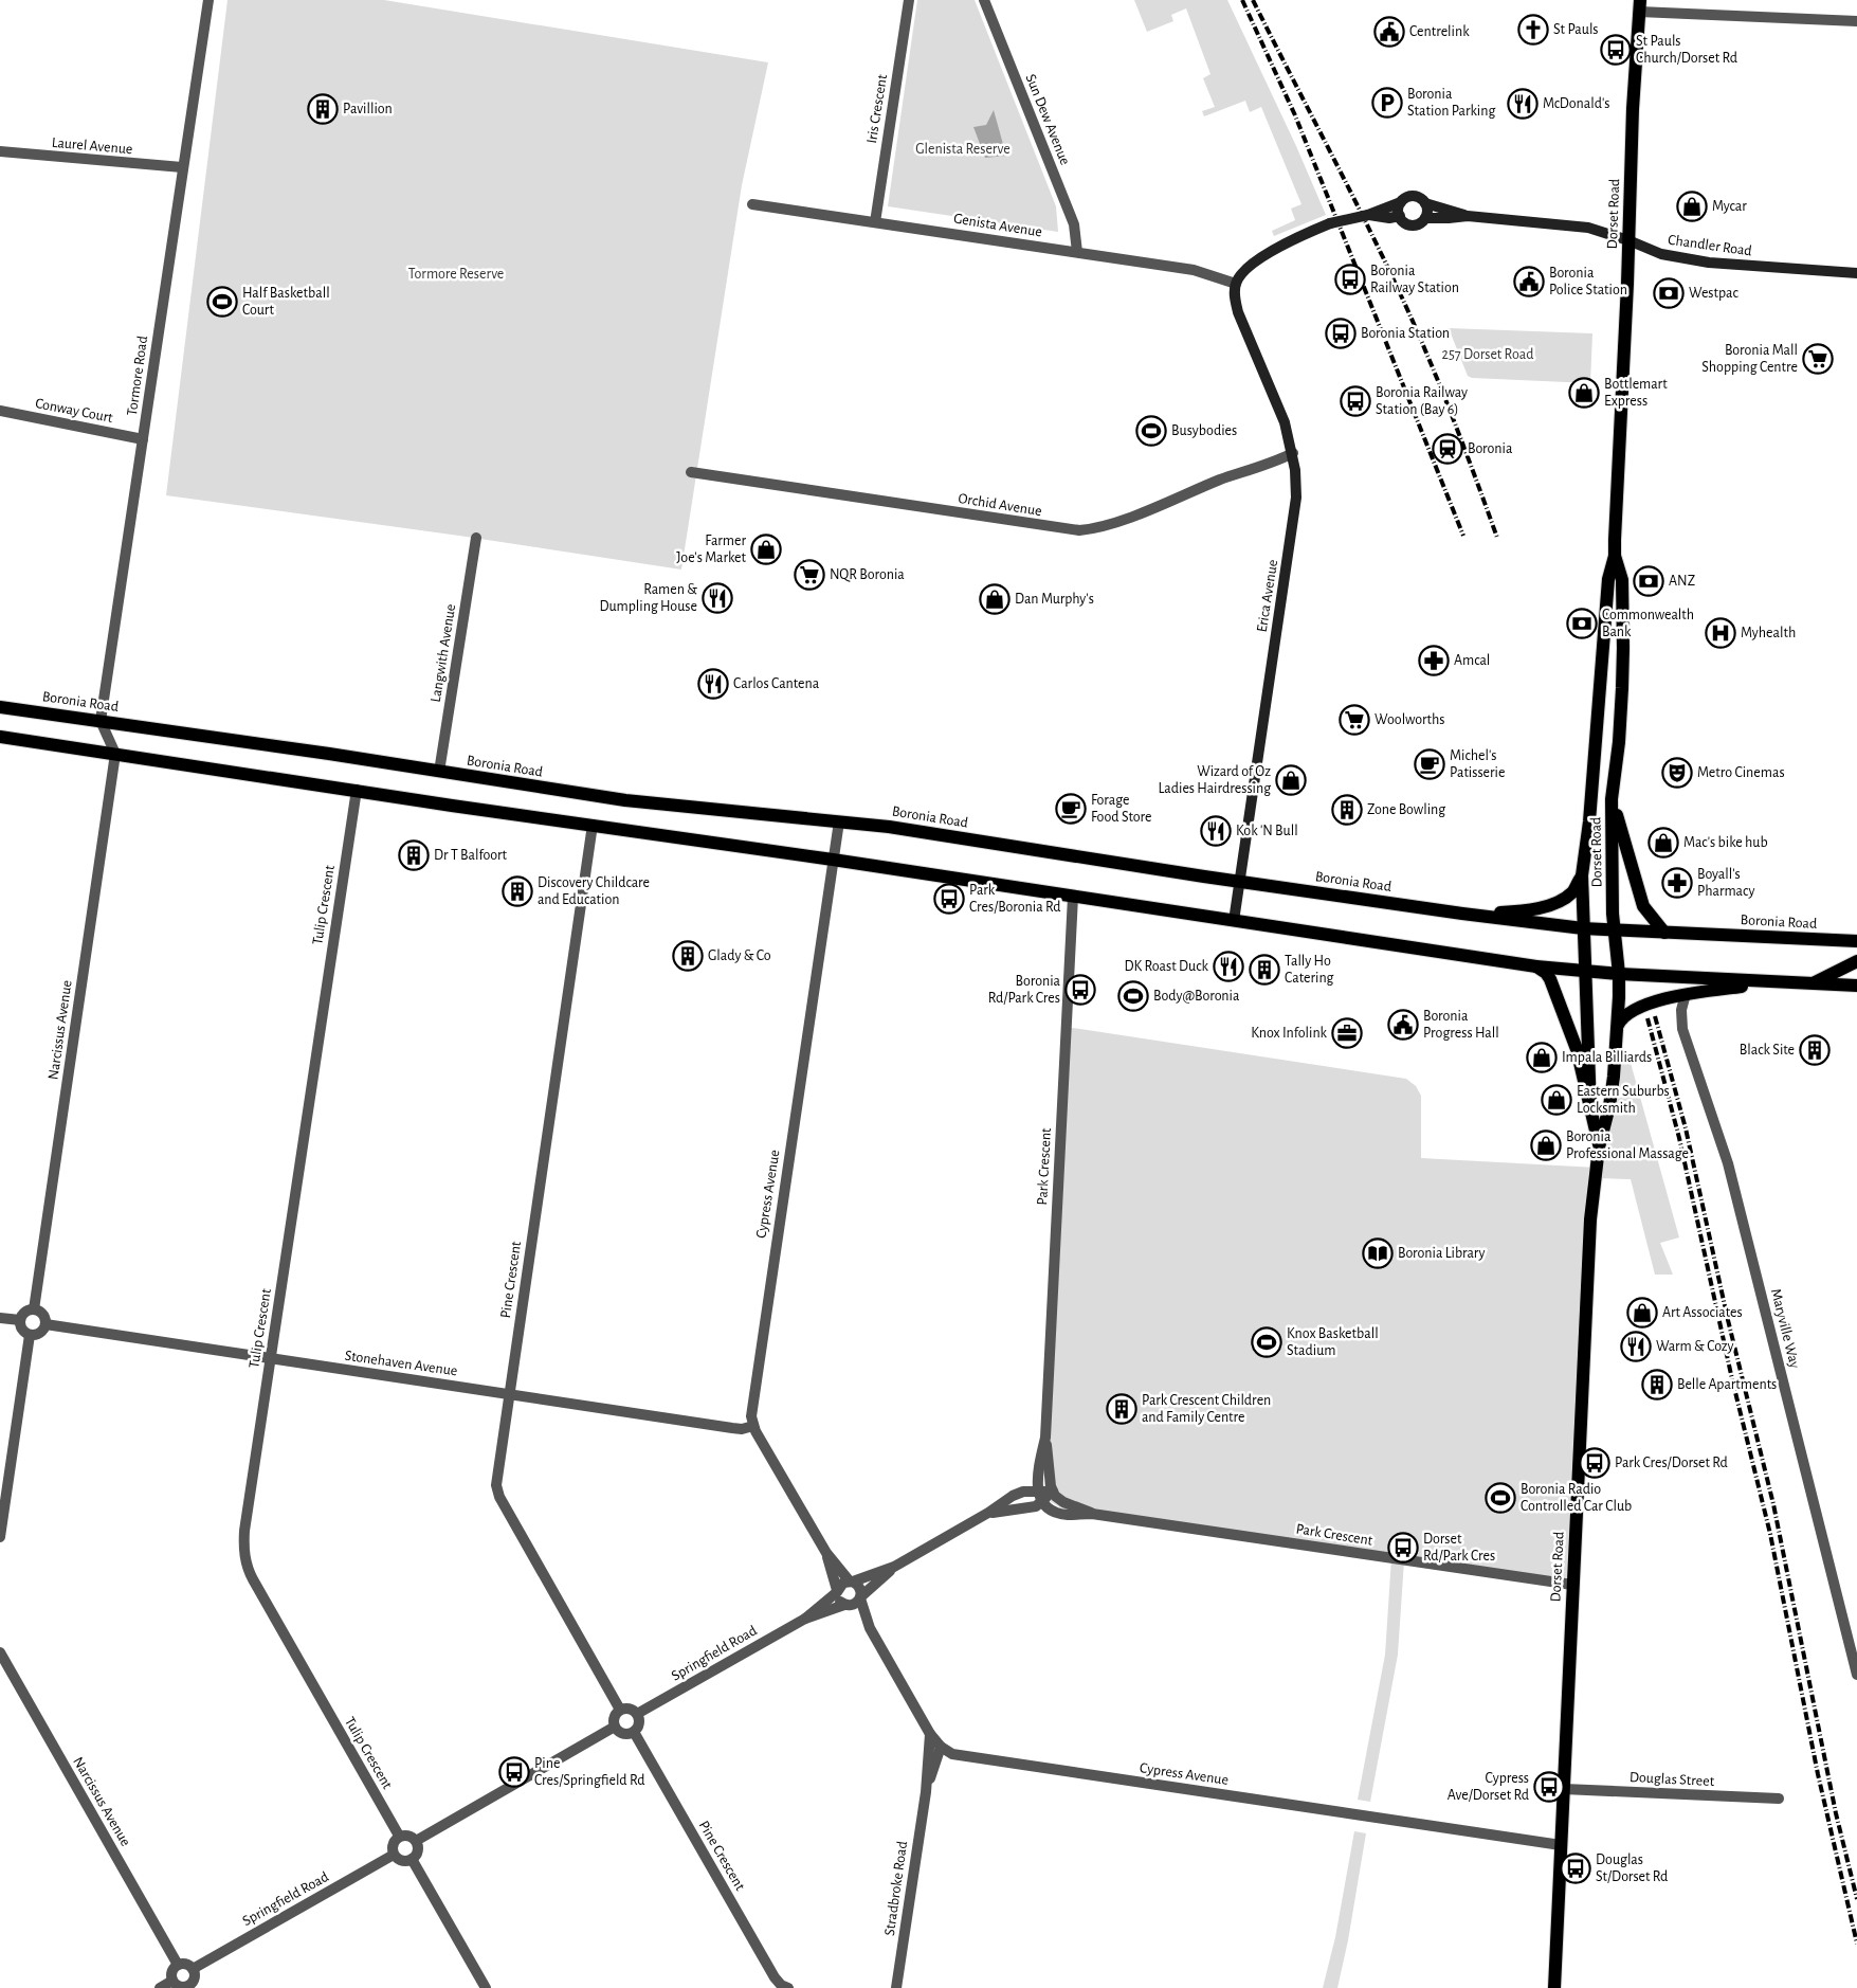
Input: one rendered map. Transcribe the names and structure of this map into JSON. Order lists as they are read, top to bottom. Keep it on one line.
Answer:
{"streets":{"main road":["Dorset Road","Chandler Road","Erica Avenue","Boronia Road"],"street":["Iris Crescent","Sun Dew Avenue","Laurel Avenue","Genista Avenue","Tormore Road","Conway Court","Orchid Avenue","Langwith Avenue","Tulip Crescent","Narcissus Avenue","Park Crescent","Cypress Avenue","Pine Crescent","Maryville Way","Stonehaven Avenue","Springfield Road","Douglas Street","Stradbroke Road"]},"crossings":[["Iris Crescent","Genista Avenue"],["Sun Dew Avenue","Genista Avenue"],["Laurel Avenue","Tormore Road"],["Dorset Road","Chandler Road"],["Dorset Road","Boronia Road"],["Dorset Road","Park Crescent"],["Dorset Road","Cypress Avenue"],["Dorset Road","Douglas Street"],["Genista Avenue","Erica Avenue"],["Tormore Road","Conway Court"],["Tormore Road","Boronia Road"],["Orchid Avenue","Erica Avenue"],["Erica Avenue","Boronia Road"],["Langwith Avenue","Boronia Road"],["Boronia Road","Cypress Avenue"],["Tulip Crescent","Stonehaven Avenue"],["Tulip Crescent","Springfield Road"],["Narcissus Avenue","Stonehaven Avenue"],["Narcissus Avenue","Springfield Road"],["Cypress Avenue","Stonehaven Avenue"],["Cypress Avenue","Springfield Road"],["Cypress Avenue","Stradbroke Road"],["Pine Crescent","Stonehaven Avenue"],["Pine Crescent","Springfield Road"]],"parks":["Glenista Reserve","Tormore Reserve","257 Dorset Road"],"places":{"church":["St Pauls"],"public building":["Centrelink","Boronia Police Station","Boronia Progress Hall"],"bus stop":["St Pauls Church/Dorset Rd","Boronia Railway Station","Boronia Station","Boronia Railway Station (Bay 6)","Park Cres/Boronia Rd","Boronia Rd/Park Cres","Park Cres/Dorset Rd","Dorset Rd/Park Cres","Pine Cres/Springfield Rd","Cypress Ave/Dorset Rd","Douglas St/Dorset Rd"],"parking":["Boronia Station Parking"],"restaurant":["McDonald's","Ramen & Dumpling House","Carlos Cantena","Kok 'N Bull","DK Roast Duck","Warm & Cozy"],"building":["Pavillion","Zone Bowling","Dr T Balfoort","Discovery Childcare and Education","Glady & Co","Tally Ho Catering","Black Site","Belle Apartments","Park Crescent Children and Family Centre"],"shop":["Mycar","Bottlemart Express","Farmer Joe's Market","Dan Murphy's","Wizard of Oz Ladies Hairdressing","Mac's bike hub","Impala Billiards","Eastern Suburbs Locksmith","Boronia Professional Massage","Art Associates"],"bank":["Westpac","ANZ","Commonwealth Bank"],"sports":["Half Basketball Court","Busybodies","Body@Boronia","Knox Basketball Stadium","Boronia Radio Controlled Car Club"],"supermarket":["Boronia Mall Shopping Centre","NQR Boronia","Woolworths"],"station":["Boronia"],"hospital":["Myhealth"],"pharmacy":["Amcal","Boyall's Pharmacy"],"cafe":["Michel's Patisserie","Forage Food Store"],"theatre":["Metro Cinemas"],"office":["Knox Infolink"],"library":["Boronia Library"]}}
